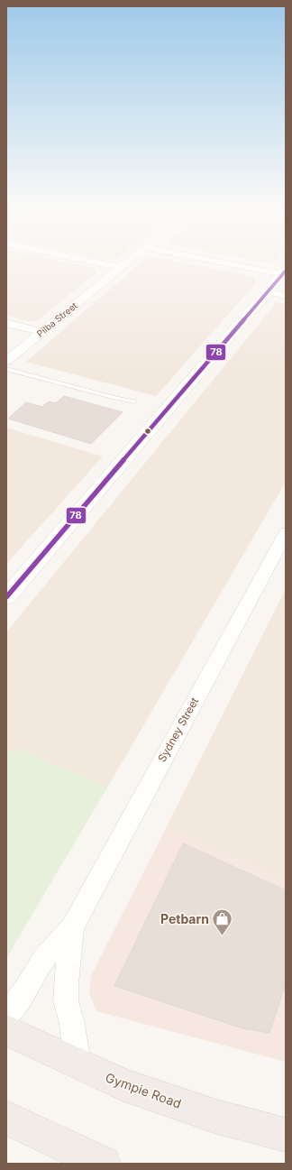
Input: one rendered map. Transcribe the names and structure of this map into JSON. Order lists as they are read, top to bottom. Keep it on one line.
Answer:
{"streets":{"highway":["Gympie Road"],"street":["Pilba Street","Sydney Street"]},"crossings":[["Sydney Street","Gympie Road"]],"places":{"shop":["Petbarn"]},"lines":["transit line 78"]}
